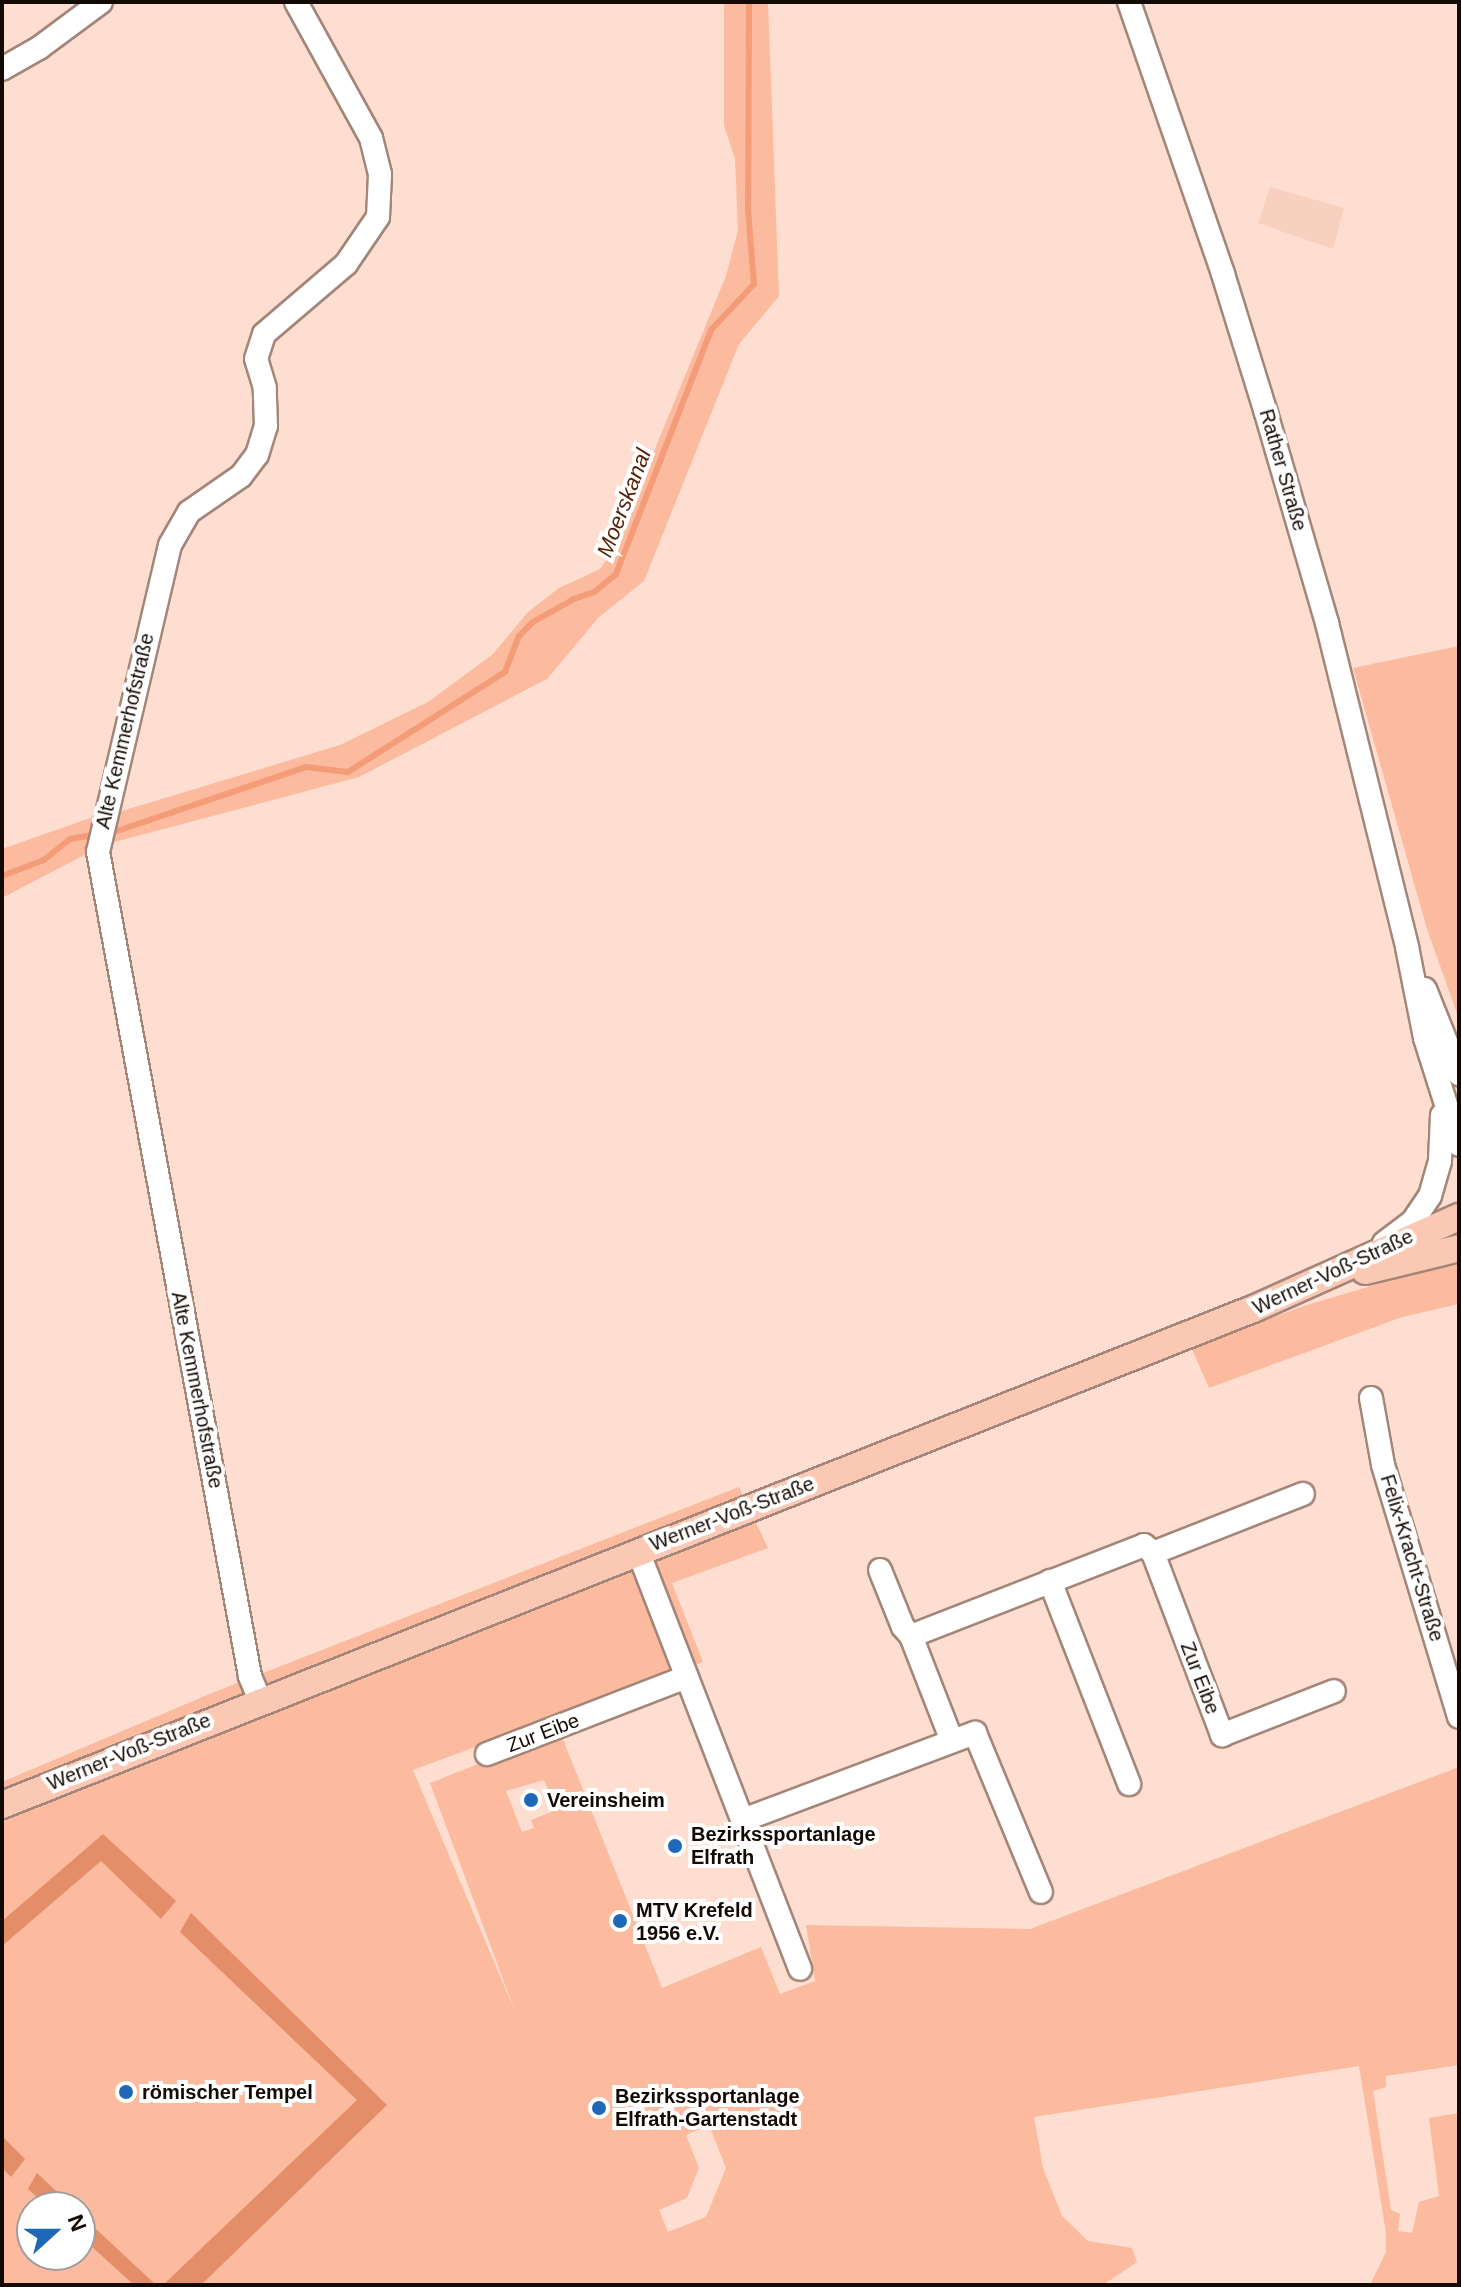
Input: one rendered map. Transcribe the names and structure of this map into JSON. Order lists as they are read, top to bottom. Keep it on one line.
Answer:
{"streets":{"main road":["Werner-Voß-Straße"],"street":["Rather Straße","Alte Kemmerhofstraße","Felix-Kracht-Straße","Zur Eibe"]},"crossings":[["Rather Straße","Werner-Voß-Straße"],["Alte Kemmerhofstraße","Werner-Voß-Straße"]],"water":["Moerskanal"],"places":["Vereinsheim","Bezirkssportanlage Elfrath","MTV Krefeld 1956 e.V.","römischer Tempel","Bezirkssportanlage Elfrath-Gartenstadt"],"north":"right"}
